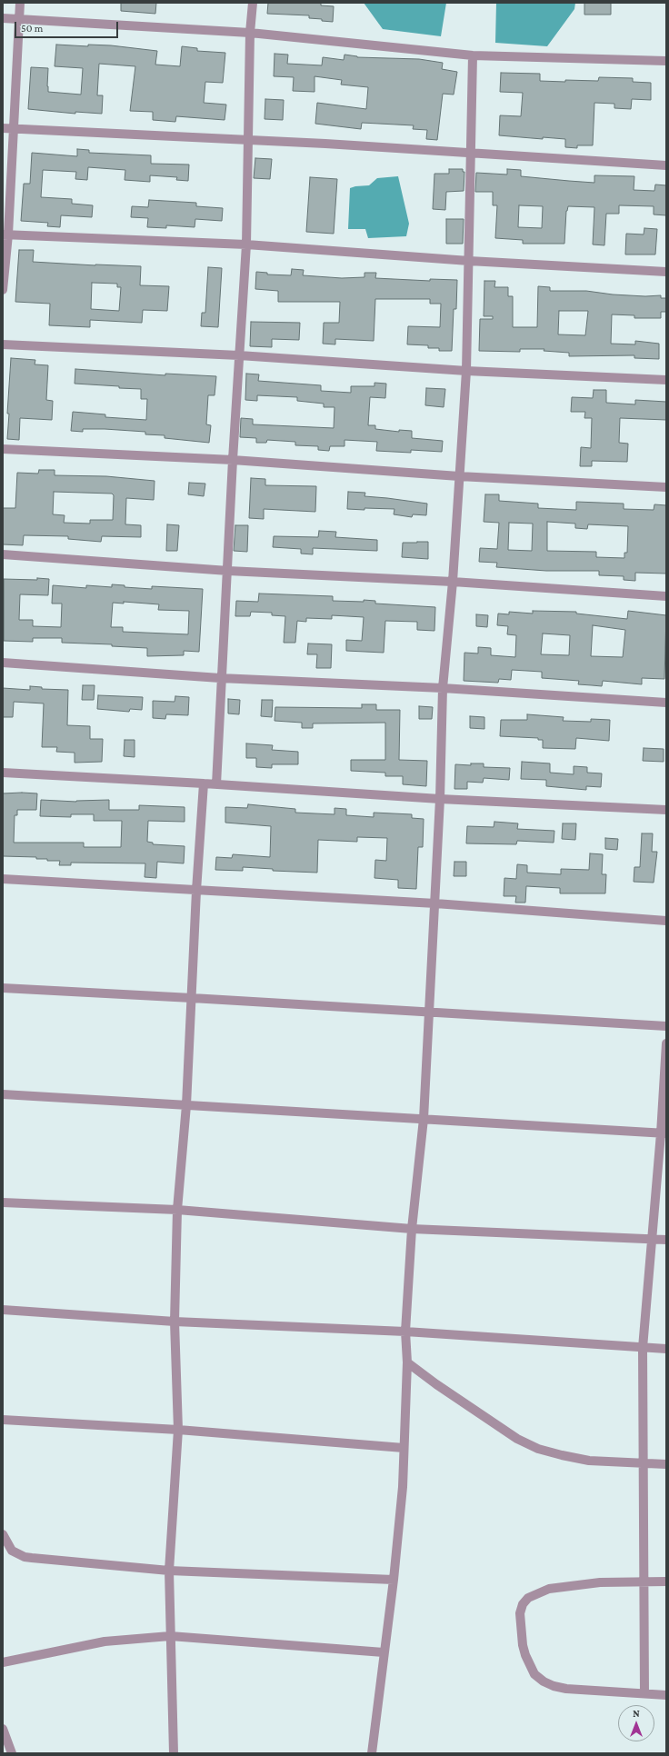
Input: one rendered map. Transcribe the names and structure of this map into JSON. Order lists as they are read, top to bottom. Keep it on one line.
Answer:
{"scale_bar":"50 m","north":"top"}
